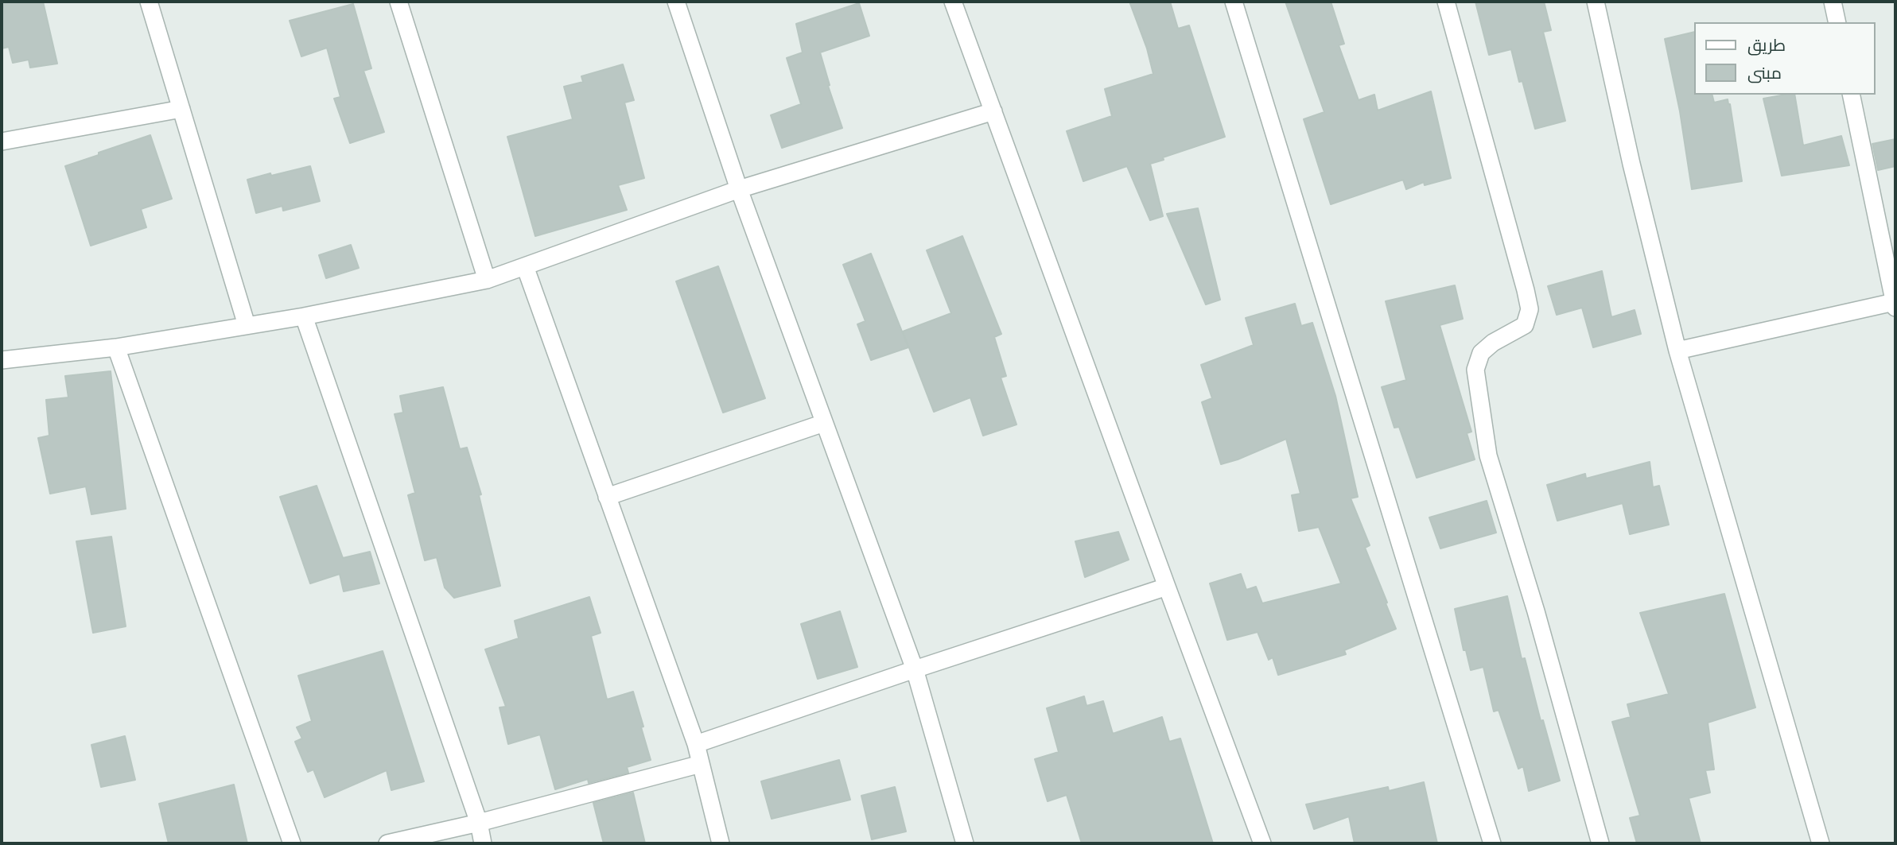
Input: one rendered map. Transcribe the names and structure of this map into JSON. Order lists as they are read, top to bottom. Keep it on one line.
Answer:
{"legend":["طريق","مبنى"]}
